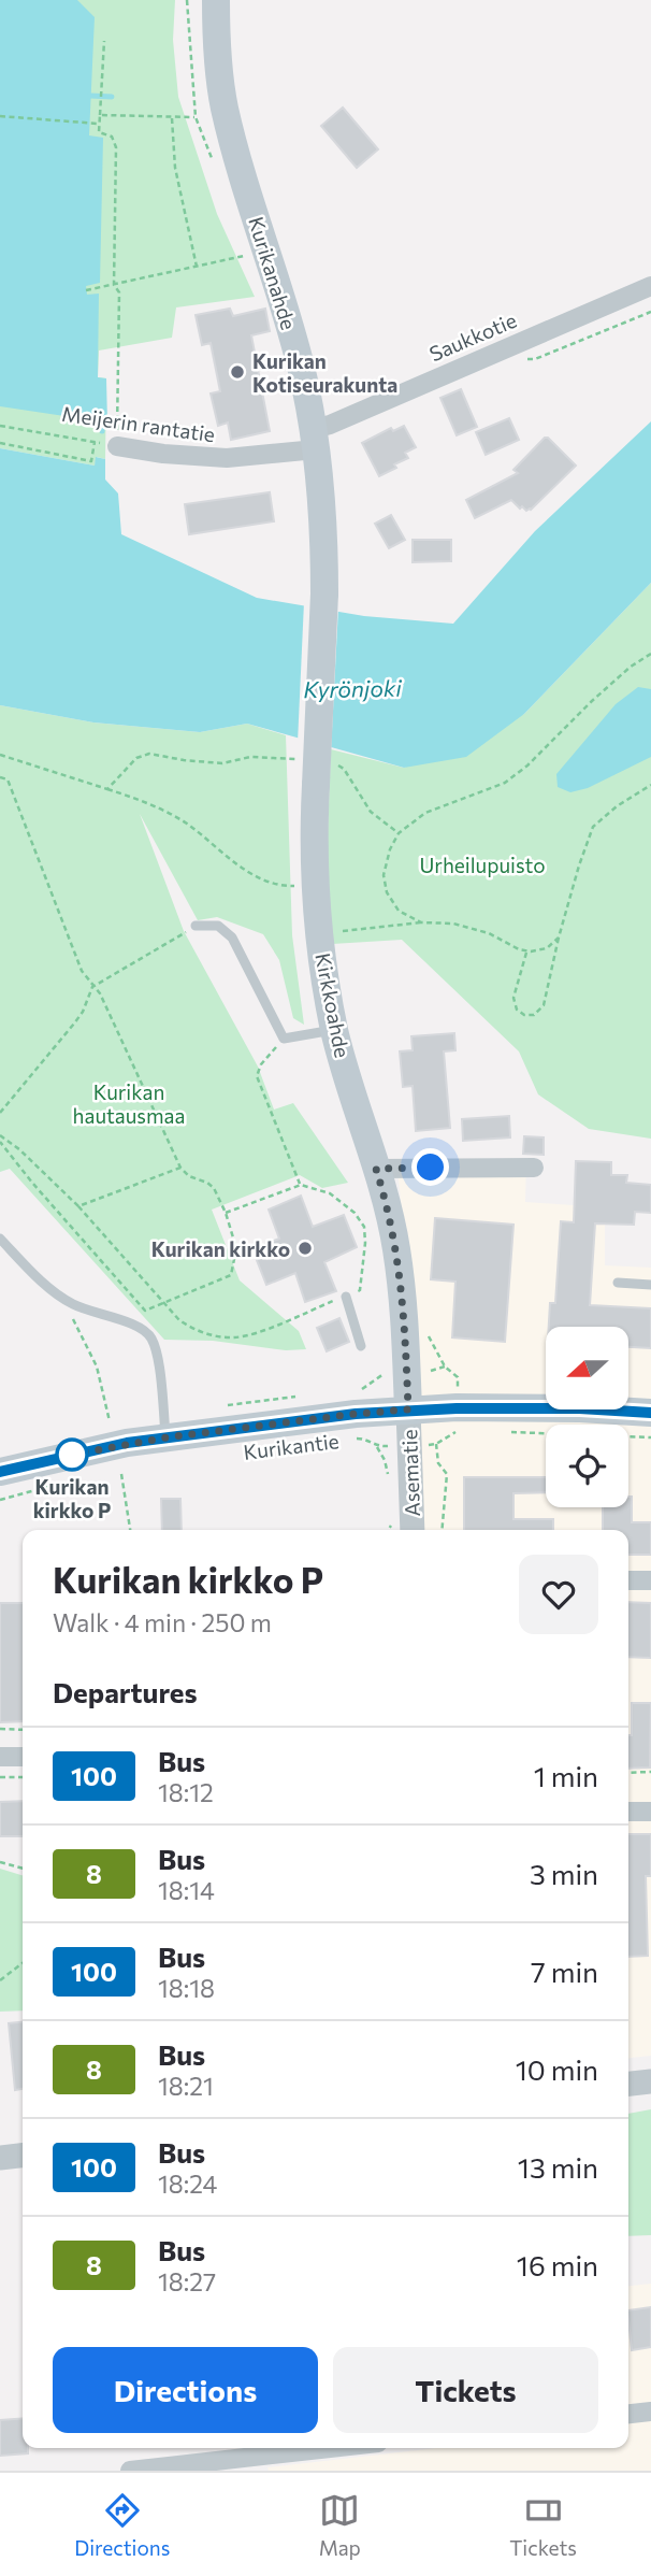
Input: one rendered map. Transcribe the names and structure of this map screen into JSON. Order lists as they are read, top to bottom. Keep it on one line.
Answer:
{"streets":{"main road":["Kurikanahde","Kirkkoahde","Kurikantie"],"street":["Saukkotie","Meijerin rantatie","Asematie"]},"crossings":[["Kurikanahde","Saukkotie"],["Kurikanahde","Meijerin rantatie"],["Kurikanahde","Kirkkoahde"],["Saukkotie","Meijerin rantatie"],["Kirkkoahde","Kurikantie"],["Kirkkoahde","Asematie"],["Kurikantie","Asematie"]],"water":["Kyrönjoki"],"parks":["Urheilupuisto","Kurikan hautausmaa"],"places":["Kurikan Kotiseurakunta","Kurikan kirkko","Kurikan kirkko P"],"lines":["bus line 100"],"north":"left","page":{"heading":[["Kurikan kirkko P","Walk · 4 min · 250 m"],"Departures"],"list":[{"mark":"100","name":"Bus","note":"18:12","value":"1 min"},{"mark":"8","name":"Bus","note":"18:14","value":"3 min"},{"mark":"100","name":"Bus","note":"18:18","value":"7 min"},{"mark":"8","name":"Bus","note":"18:21","value":"10 min"},{"mark":"100","name":"Bus","note":"18:24","value":"13 min"},{"mark":"8","name":"Bus","note":"18:27","value":"16 min"}],"buttons":["Directions","Tickets"],"tabs":["Directions","Map","Tickets"]}}
